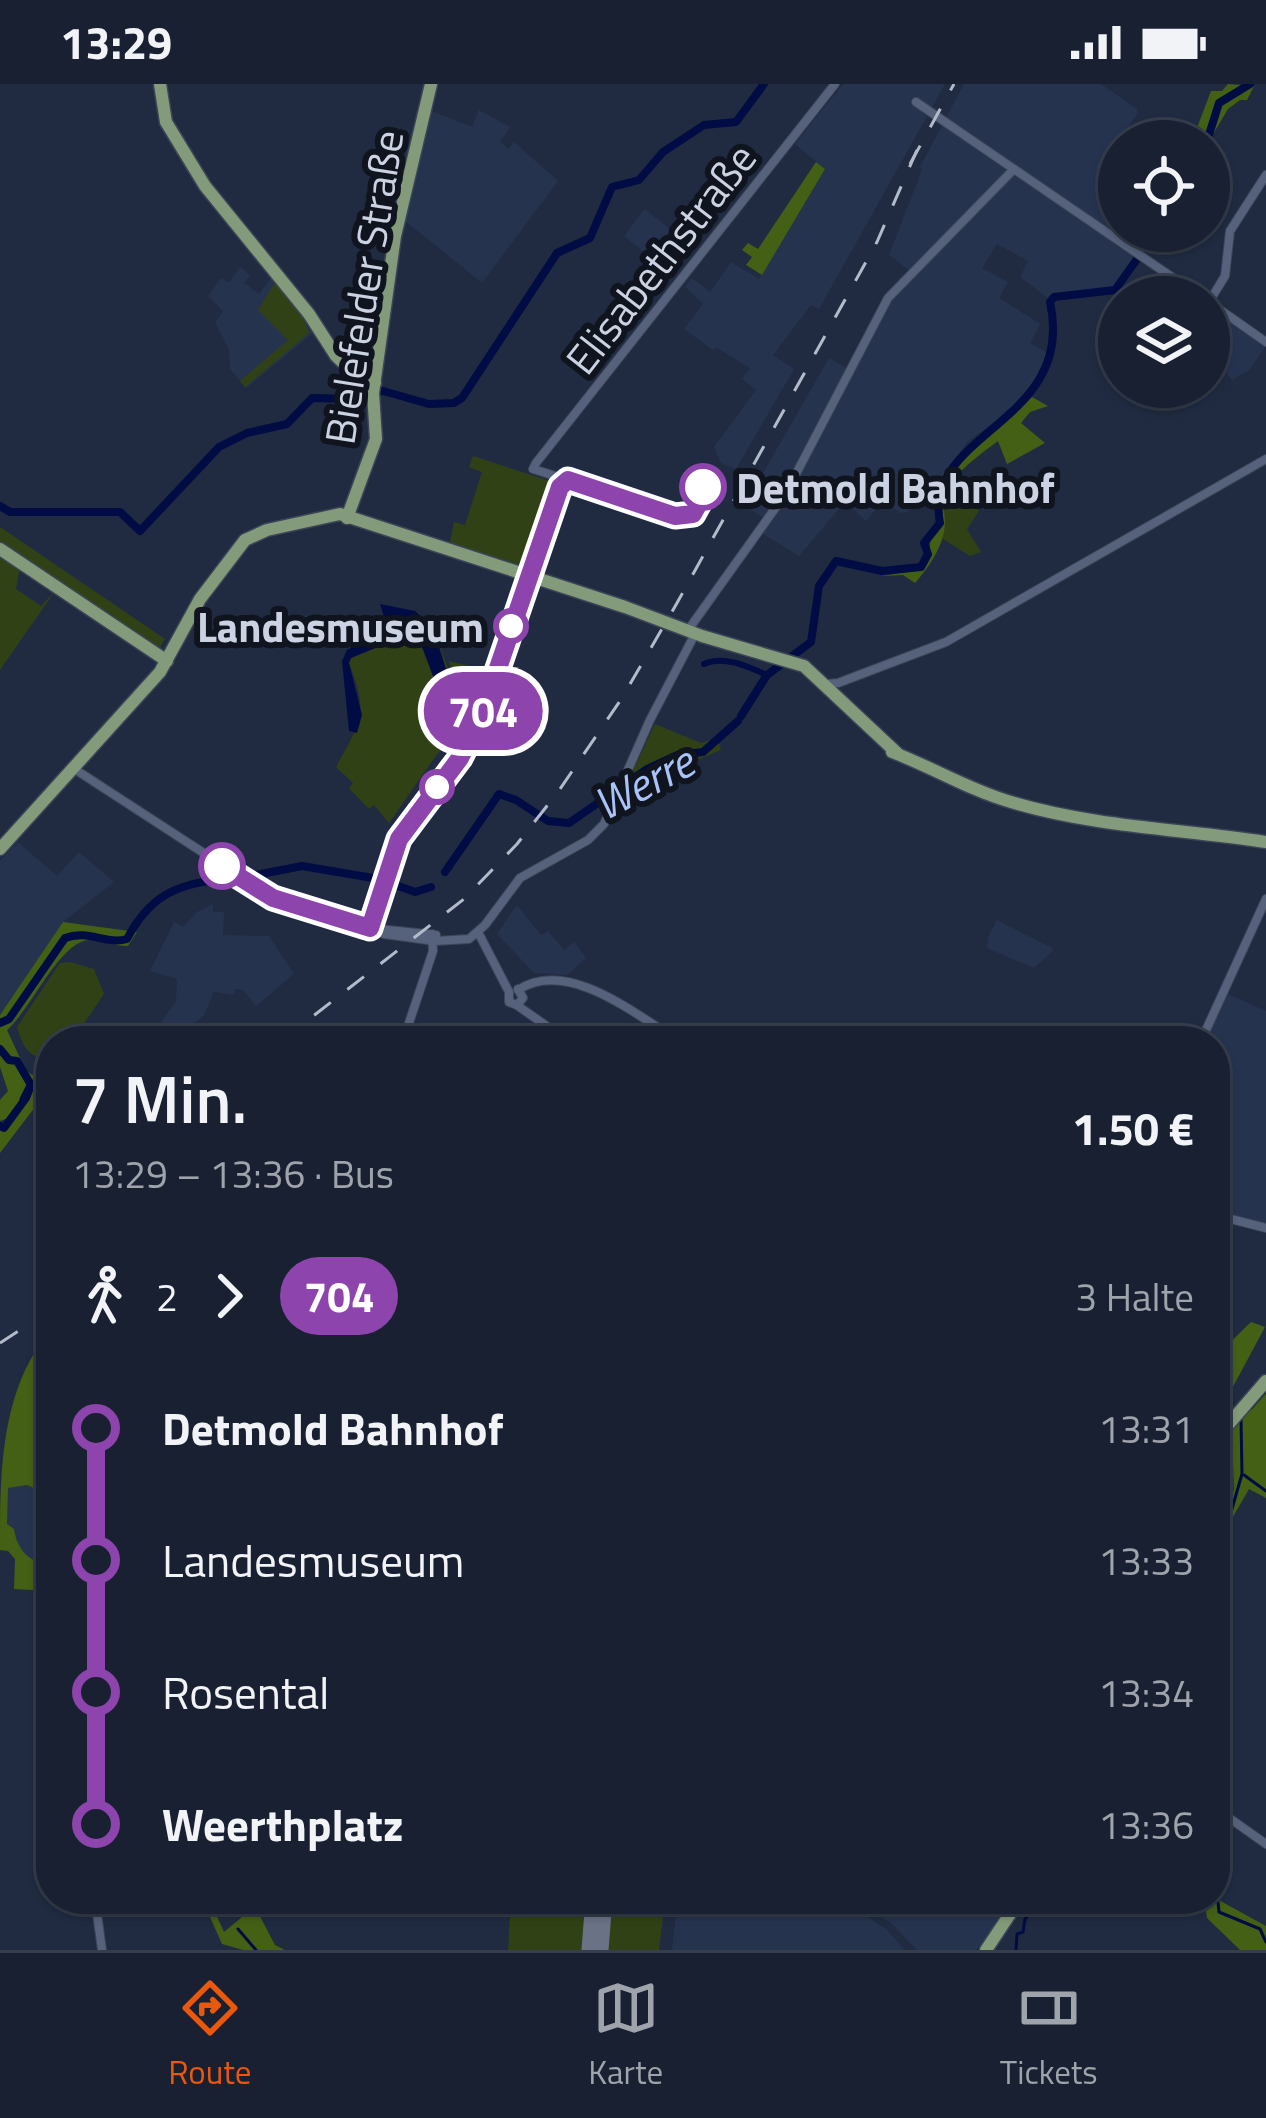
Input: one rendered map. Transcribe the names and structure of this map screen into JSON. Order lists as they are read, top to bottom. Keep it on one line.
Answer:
{"streets":{"main road":["Bielefelder Straße"],"street":["Elisabethstraße"]},"water":["Werre"],"places":["Detmold Bahnhof","Landesmuseum"],"lines":["bus line 704"],"page":{"status":"13:29","on_map":"704","heading":["7 Min.","13:29 – 13:36 · Bus","1.50 €"],"legs":["2","704","3 Halte"],"list":[{"name":"Detmold Bahnhof","value":"13:31"},{"name":"Landesmuseum","value":"13:33"},{"name":"Rosental","value":"13:34"},{"name":"Weerthplatz","value":"13:36"}],"tabs":["Route","Karte","Tickets"]}}
